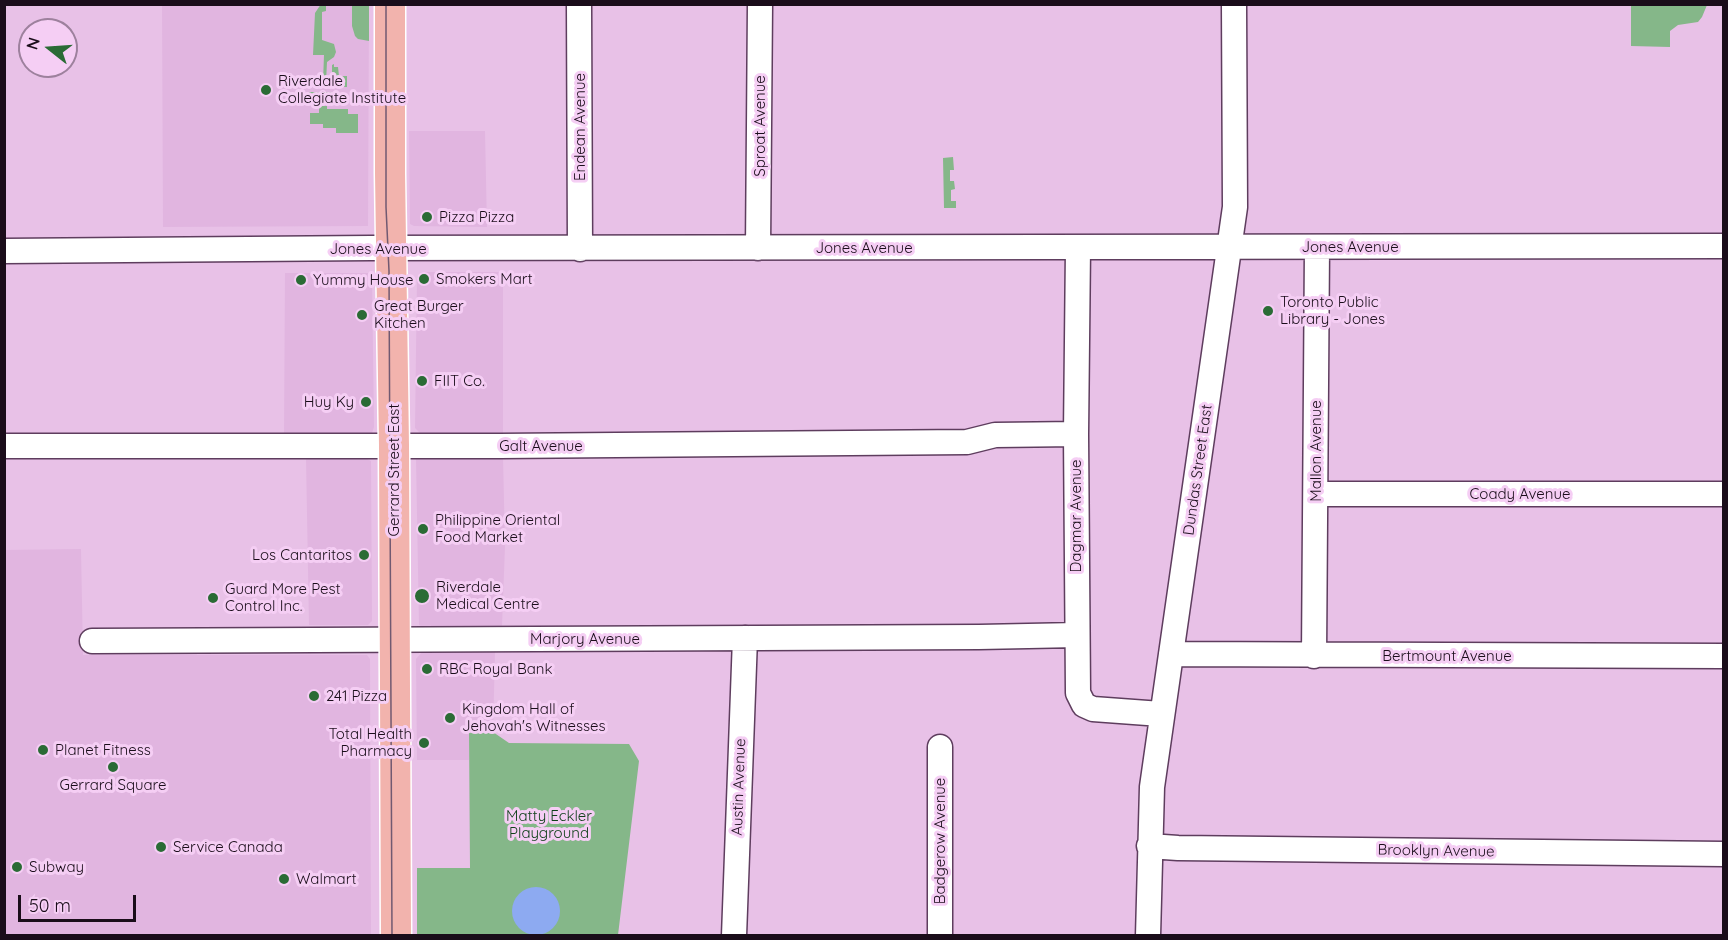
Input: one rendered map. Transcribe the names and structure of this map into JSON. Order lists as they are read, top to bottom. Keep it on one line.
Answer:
{"streets":{"main road":["Gerrard Street East"],"street":["Sproat Avenue","Endean Avenue","Jones Avenue","Galt Avenue","Mallon Avenue","Dundas Street East","Coady Avenue","Dagmar Avenue","Marjory Avenue","Bertmount Avenue","Austin Avenue","Badgerow Avenue","Brooklyn Avenue"]},"crossings":[["Sproat Avenue","Jones Avenue"],["Endean Avenue","Jones Avenue"],["Jones Avenue","Mallon Avenue"],["Jones Avenue","Gerrard Street East"],["Jones Avenue","Dundas Street East"],["Jones Avenue","Dagmar Avenue"],["Galt Avenue","Gerrard Street East"],["Galt Avenue","Dagmar Avenue"],["Mallon Avenue","Coady Avenue"],["Mallon Avenue","Bertmount Avenue"],["Gerrard Street East","Marjory Avenue"],["Dundas Street East","Dagmar Avenue"],["Dundas Street East","Bertmount Avenue"],["Dundas Street East","Brooklyn Avenue"],["Dagmar Avenue","Marjory Avenue"],["Marjory Avenue","Austin Avenue"]],"parks":["Matty Eckler Playground"],"places":["Riverdale Collegiate Institute","Pizza Pizza","Smokers Mart","Yummy House","Toronto Public Library - Jones","Great Burger Kitchen","FIIT Co.","Huy Ky","Philippine Oriental Food Market","Los Cantaritos","Riverdale Medical Centre","Guard More Pest Control Inc.","RBC Royal Bank","241 Pizza","Kingdom Hall of Jehovah's Witnesses","Total Health Pharmacy","Planet Fitness","Gerrard Square","Service Canada","Subway","Walmart"],"scale_bar":"50 m","north":"left"}
